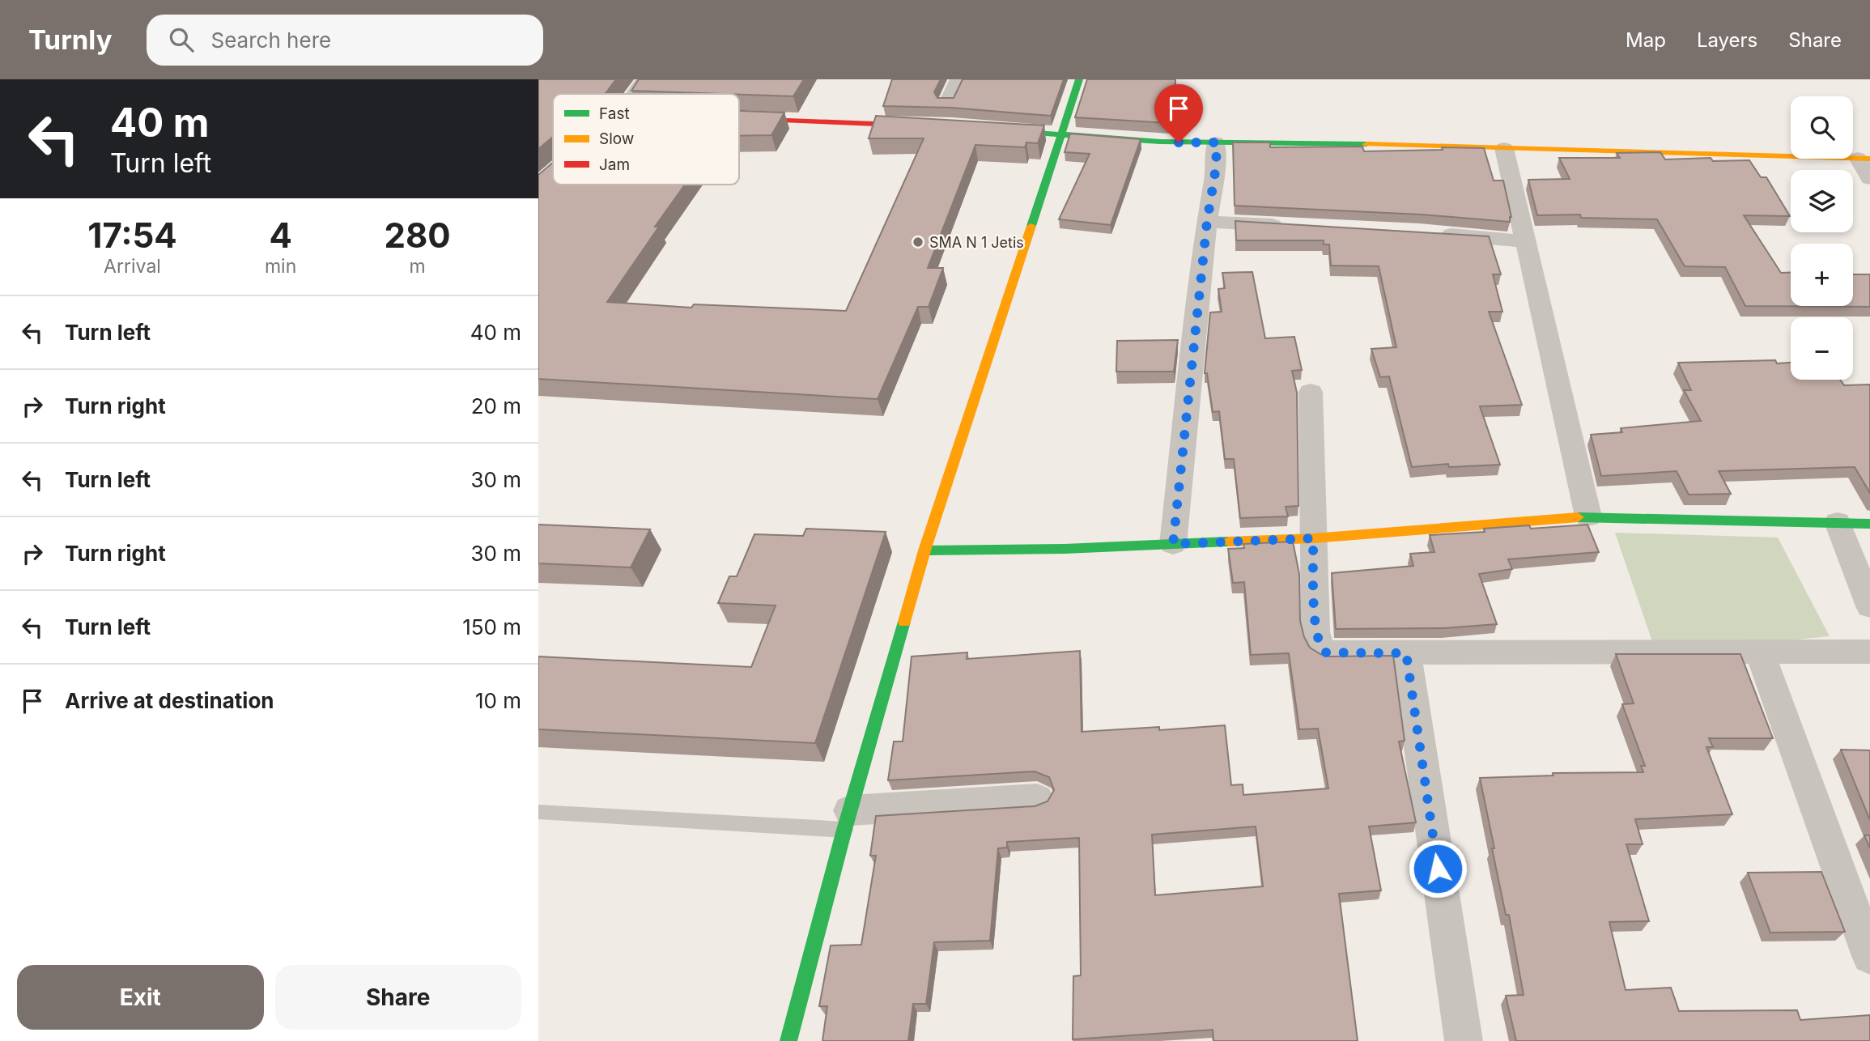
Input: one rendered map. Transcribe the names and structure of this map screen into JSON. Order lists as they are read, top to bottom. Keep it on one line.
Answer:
{"places":["SMA N 1 Jetis"],"legend":["Fast","Slow","Jam"],"page":{"header":"Turnly","search":"Search here","nav":["Map","Layers","Share"],"turn":["40 m","Turn left"],"map_buttons":["+","−"],"eta":["17:54","Arrival","4","min","280","m"],"list":[{"name":"Turn left","value":"40 m"},{"name":"Turn right","value":"20 m"},{"name":"Turn left","value":"30 m"},{"name":"Turn right","value":"30 m"},{"name":"Turn left","value":"150 m"},{"name":"Arrive at destination","value":"10 m"}],"buttons":["Exit","Share"]}}
